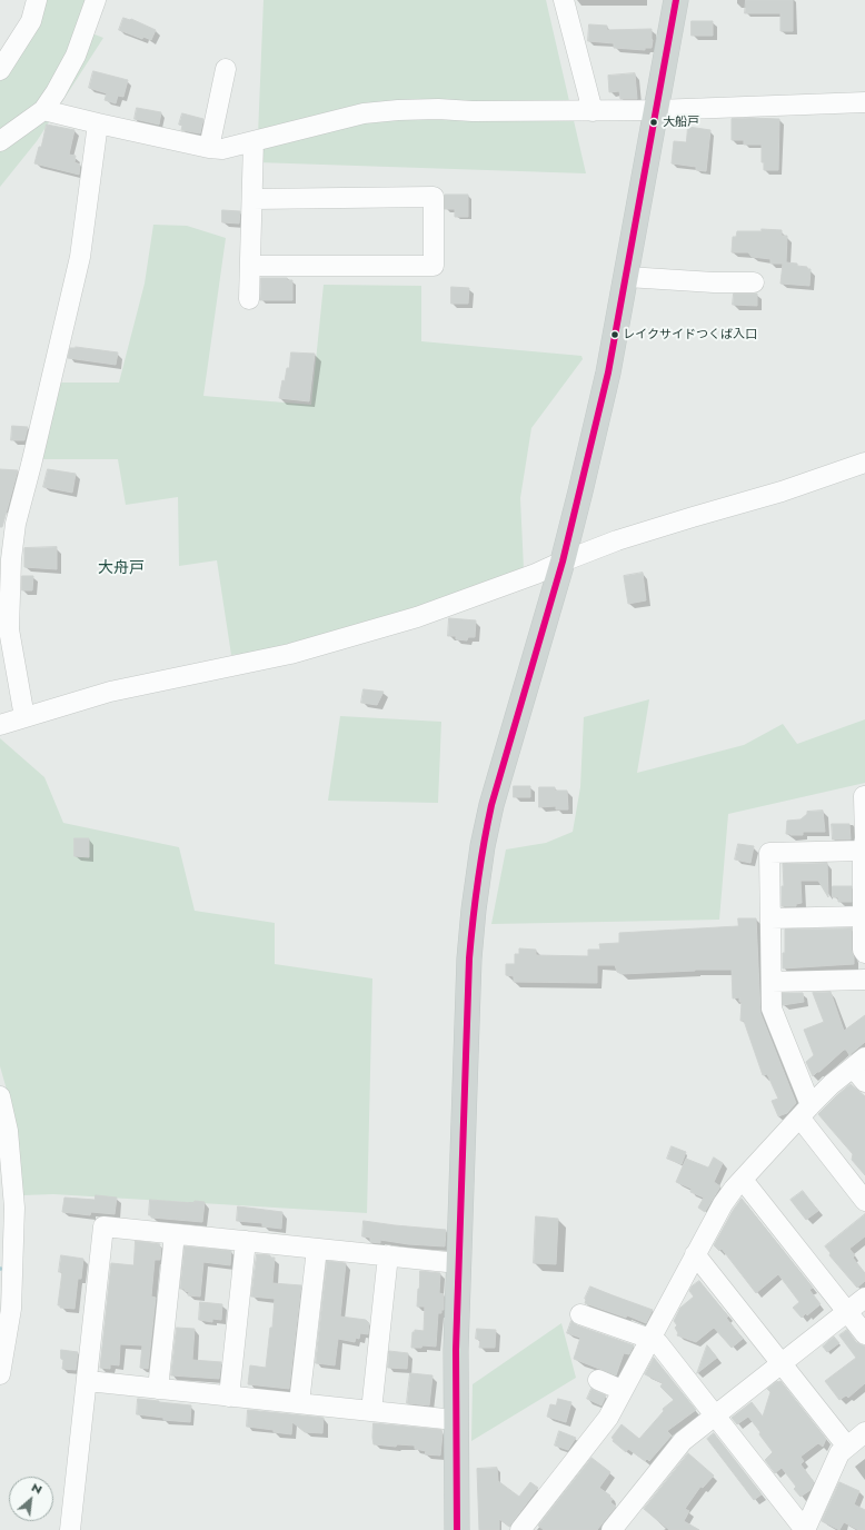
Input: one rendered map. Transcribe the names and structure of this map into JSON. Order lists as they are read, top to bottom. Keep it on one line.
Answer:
{"districts":["大舟戸"],"places":["大船戸","レイクサイドつくば入口"],"north":"top right"}
